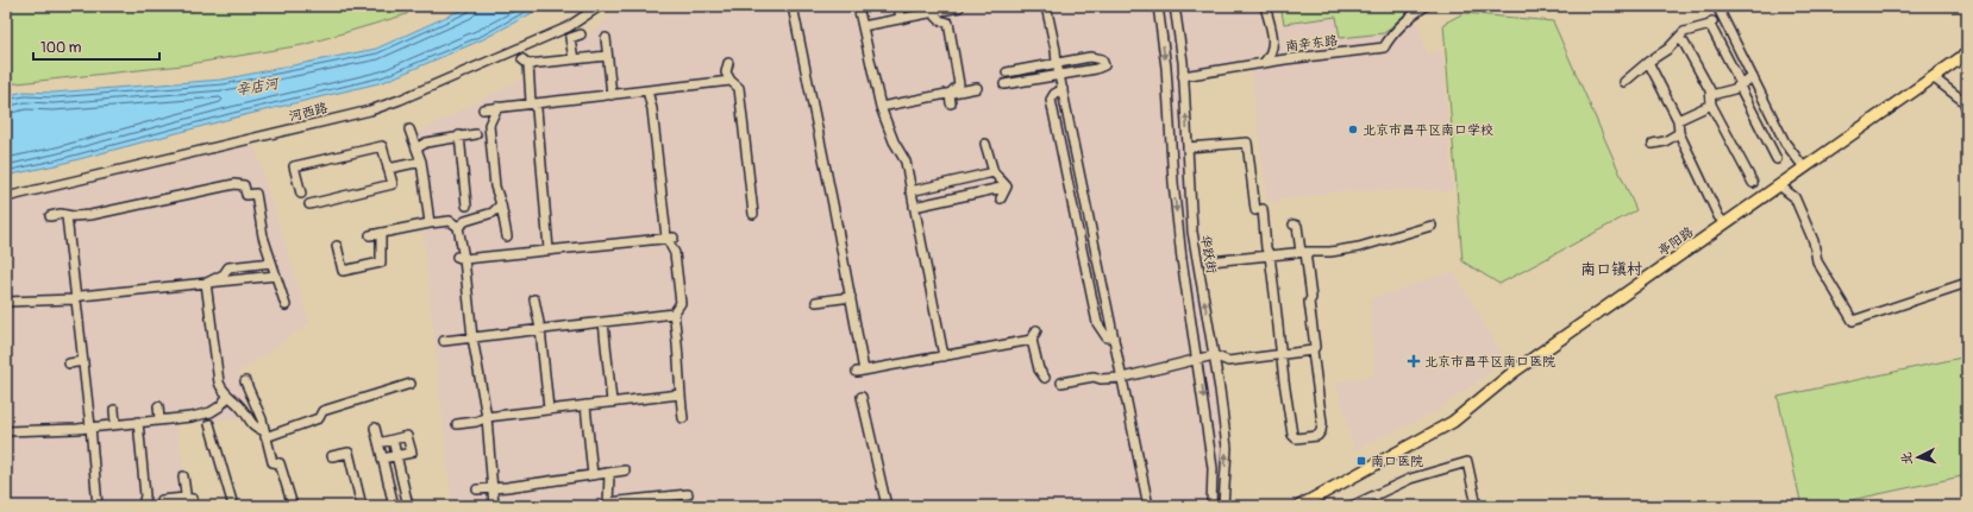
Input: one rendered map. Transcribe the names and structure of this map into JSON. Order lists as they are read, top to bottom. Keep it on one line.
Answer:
{"streets":{"main road":["亭阳路"],"street":["南辛东路","河西路","华跃街"]},"crossings":[["南辛东路","华跃街"]],"districts":["南口镇村"],"water":["辛店河"],"places":{"other":["北京市昌平区南口学校"],"health":["北京市昌平区南口医院"],"transit":["南口医院"]},"scale_bar":"100 m","north":"left"}
